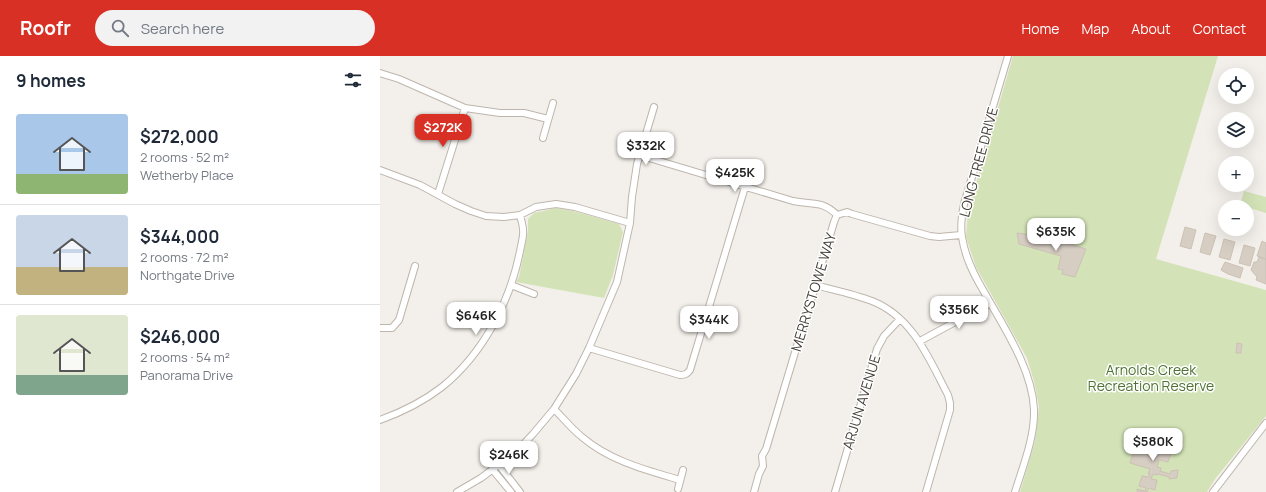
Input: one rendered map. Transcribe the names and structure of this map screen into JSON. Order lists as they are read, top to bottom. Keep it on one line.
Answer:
{"streets":{"street":["LONG TREE DRIVE","MERRYSTOWE WAY","ARJUN AVENUE"]},"crossings":[["LONG TREE DRIVE","MERRYSTOWE WAY"]],"parks":["Arnolds Creek Recreation Reserve"],"page":{"header":"Roofr","search":"Search here","nav":["Home","Map","About","Contact"],"heading":"9 homes","map_buttons":["+","−"],"list":[{"name":"$272,000","note":"2 rooms · 52 m² · Wetherby Place"},{"name":"$344,000","note":"2 rooms · 72 m² · Northgate Drive"},{"name":"$246,000","note":"2 rooms · 54 m² · Panorama Drive"}],"price":["$272K","$332K","$425K","$635K","$356K","$646K","$344K","$580K","$246K"]}}
